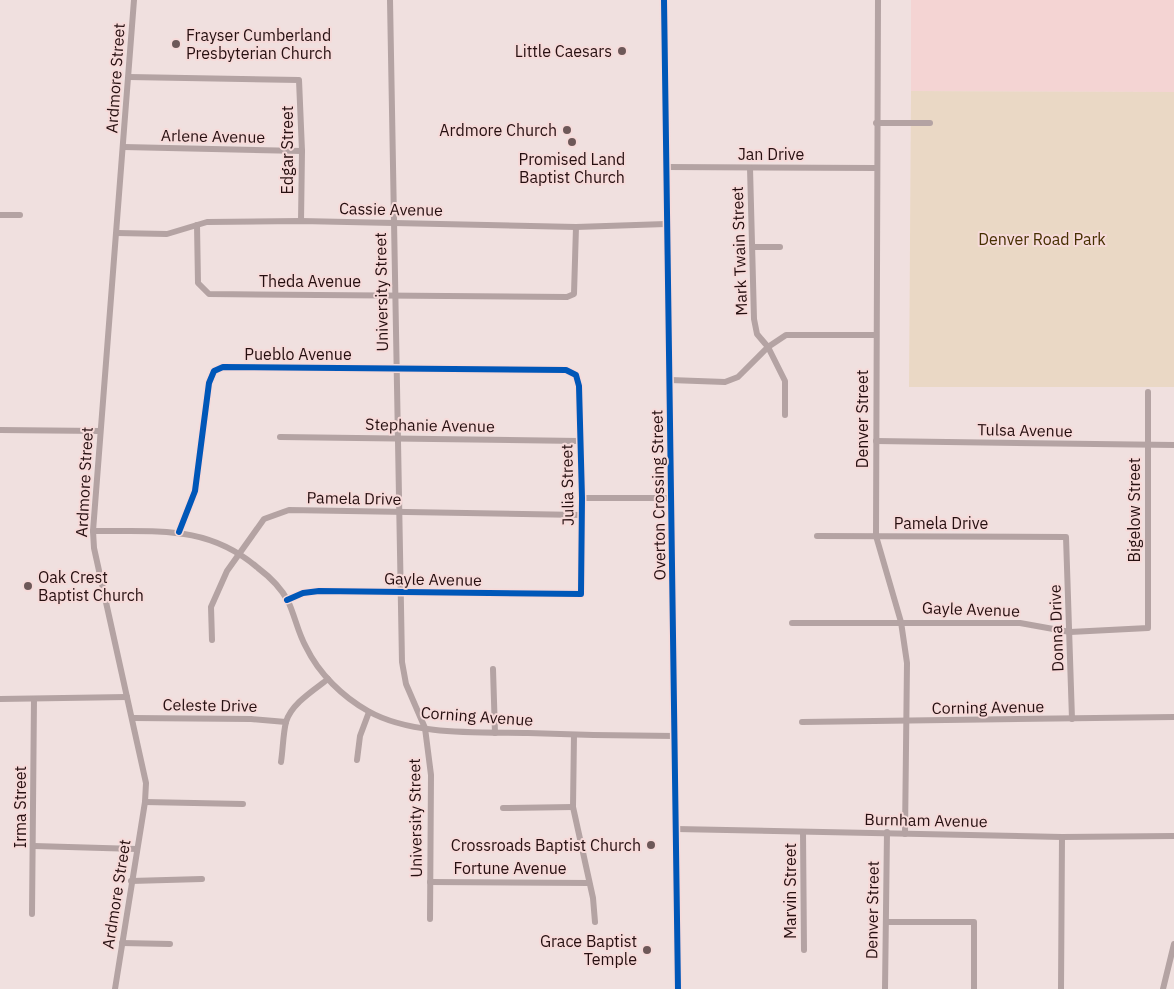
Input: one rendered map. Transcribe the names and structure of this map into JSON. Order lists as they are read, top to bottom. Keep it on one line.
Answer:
{"streets":{"street":["Ardmore Street","Arlene Avenue","Edgar Street","Jan Drive","Cassie Avenue","Mark Twain Street","Theda Avenue","University Street","Pueblo Avenue","Denver Street","Stephanie Avenue","Tulsa Avenue","Julia Street","Overton Crossing Street","Pamela Drive","Bigelow Street","Gayle Avenue","Donna Drive","Celeste Drive","Corning Avenue","Irma Street","Burnham Avenue","Fortune Avenue","Marvin Street"]},"crossings":[["Ardmore Street","Arlene Avenue"],["Ardmore Street","Edgar Street"],["Ardmore Street","Cassie Avenue"],["Ardmore Street","Celeste Drive"],["Ardmore Street","Corning Avenue"],["Arlene Avenue","Edgar Street"],["Edgar Street","Cassie Avenue"],["Jan Drive","Mark Twain Street"],["Jan Drive","Denver Street"],["Jan Drive","Overton Crossing Street"],["Cassie Avenue","Theda Avenue"],["Cassie Avenue","University Street"],["Cassie Avenue","Overton Crossing Street"],["Theda Avenue","University Street"],["University Street","Pueblo Avenue"],["University Street","Stephanie Avenue"],["University Street","Pamela Drive"],["University Street","Gayle Avenue"],["University Street","Corning Avenue"],["University Street","Fortune Avenue"],["Pueblo Avenue","Julia Street"],["Pueblo Avenue","Corning Avenue"],["Denver Street","Tulsa Avenue"],["Denver Street","Pamela Drive"],["Denver Street","Gayle Avenue"],["Denver Street","Corning Avenue"],["Denver Street","Burnham Avenue"],["Stephanie Avenue","Julia Street"],["Tulsa Avenue","Bigelow Street"],["Julia Street","Pamela Drive"],["Julia Street","Gayle Avenue"],["Overton Crossing Street","Corning Avenue"],["Overton Crossing Street","Burnham Avenue"],["Pamela Drive","Donna Drive"],["Pamela Drive","Corning Avenue"],["Bigelow Street","Gayle Avenue"],["Gayle Avenue","Donna Drive"],["Gayle Avenue","Corning Avenue"],["Donna Drive","Corning Avenue"],["Burnham Avenue","Marvin Street"]],"parks":["Denver Road Park"],"places":["Frayser Cumberland Presbyterian Church","Little Caesars","Ardmore Church","Promised Land Baptist Church","Oak Crest Baptist Church","Crossroads Baptist Church","Grace Baptist Temple"]}
